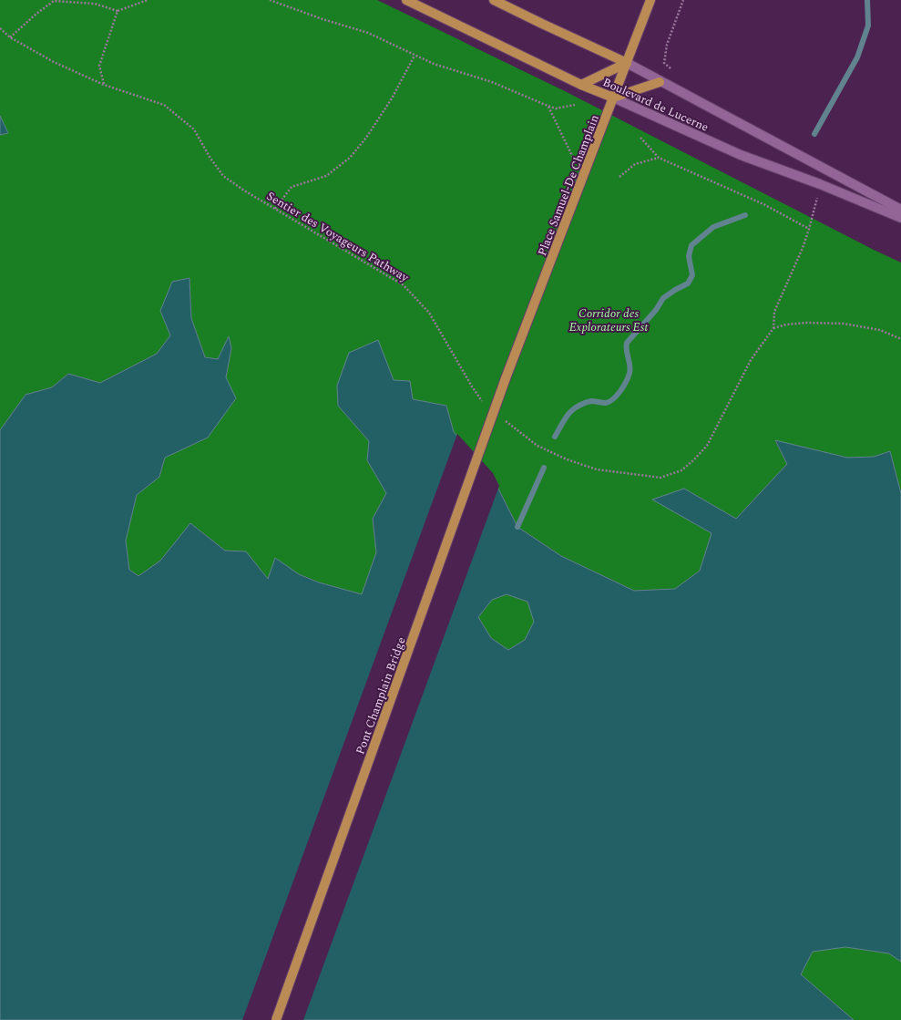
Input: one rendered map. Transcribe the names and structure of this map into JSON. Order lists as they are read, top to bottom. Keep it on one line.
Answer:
{"streets":{"main road":["Boulevard de Lucerne","Place Samuel-De Champlain","Pont Champlain Bridge"],"path":["Sentier des Voyageurs Pathway"]},"crossings":[["Boulevard de Lucerne","Place Samuel-De Champlain"],["Place Samuel-De Champlain","Pont Champlain Bridge"]],"parks":["Corridor des Explorateurs Est"]}
